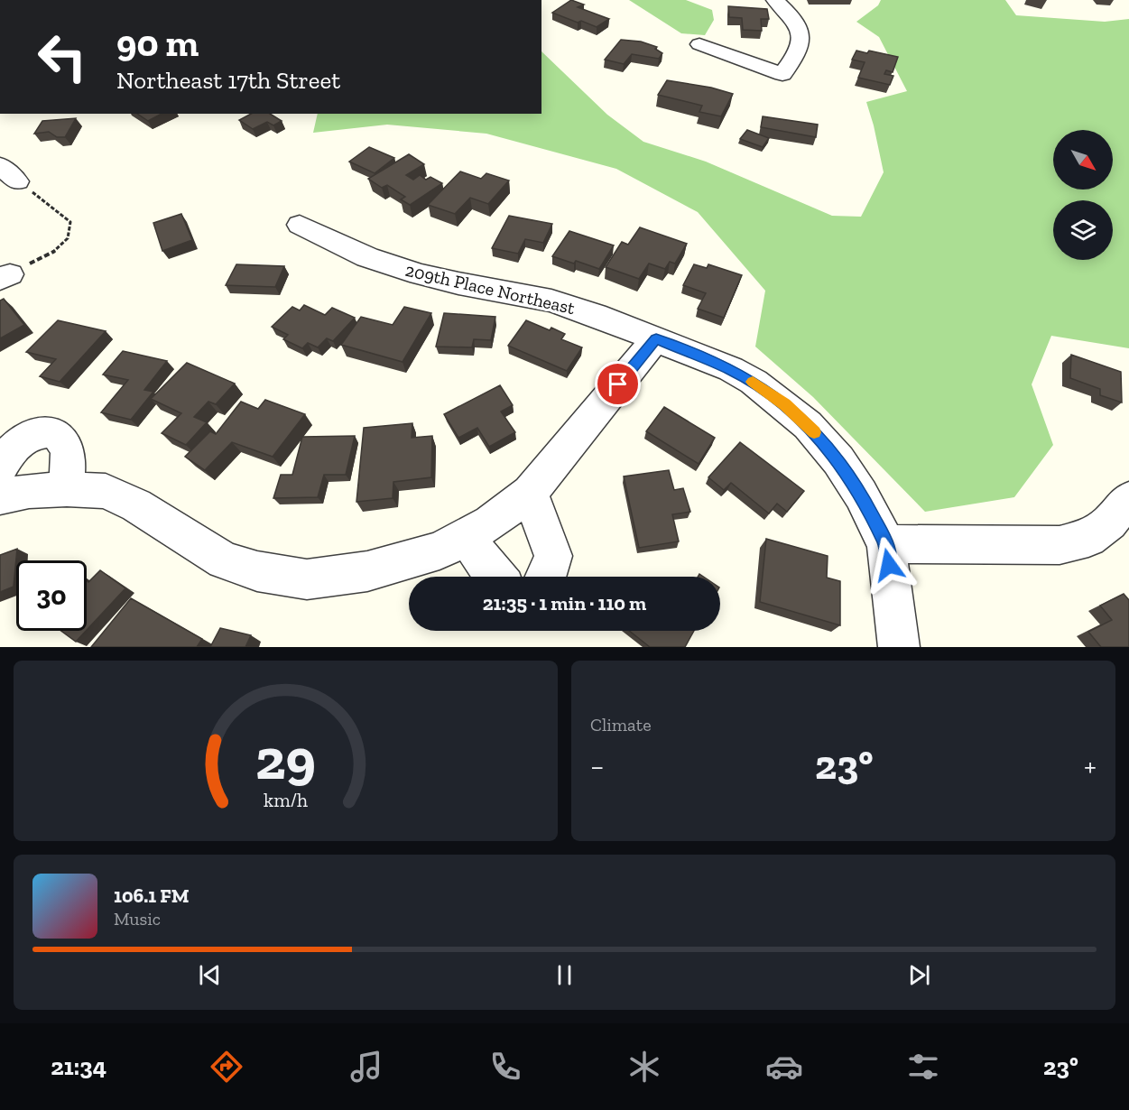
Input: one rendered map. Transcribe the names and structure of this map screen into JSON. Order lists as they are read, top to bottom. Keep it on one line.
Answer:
{"streets":{"street":["209th Place Northeast"]},"north":"bottom right","page":{"turn":["90 m","Northeast 17th Street"],"limit":"30","trip":"21:35 · 1 min · 110 m","tile":"Climate","heat":["−","23°","+"],"song":["106.1 FM","Music"],"tabs":["21:34","23°"],"gauge":["29","km/h"]}}
